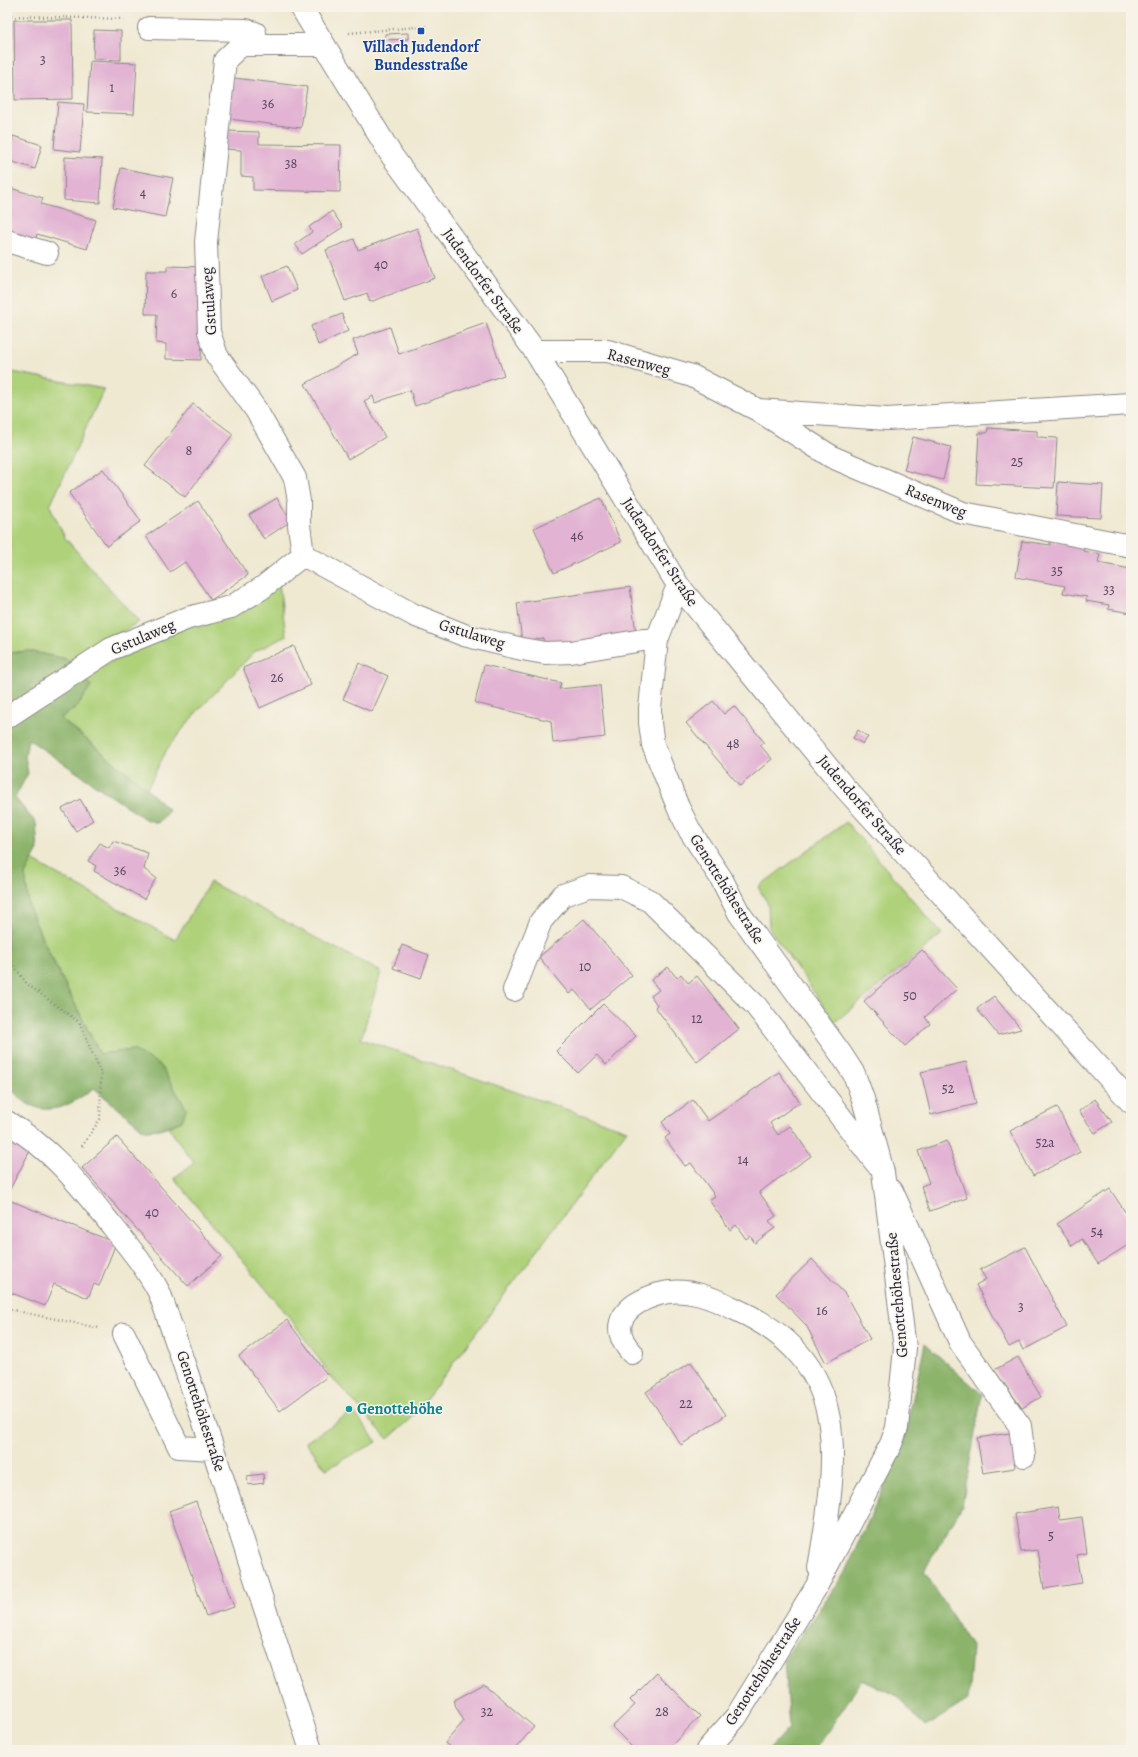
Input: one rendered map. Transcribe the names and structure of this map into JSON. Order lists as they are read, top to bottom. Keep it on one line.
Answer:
{"streets":{"street":["Judendorfer Straße","Gstulaweg","Rasenweg","Genottehöhestraße"]},"crossings":[["Judendorfer Straße","Gstulaweg"],["Judendorfer Straße","Rasenweg"],["Judendorfer Straße","Genottehöhestraße"],["Gstulaweg","Genottehöhestraße"]],"places":{"transit":["Villach Judendorf Bundesstraße"],"other":["Genottehöhe"]},"house_numbers":["3","1","36","38","4","40","6","8","25","46","35","33","26","48","36","10","50","12","52","52a","14","40","54","3","16","22","5","32","28"]}
